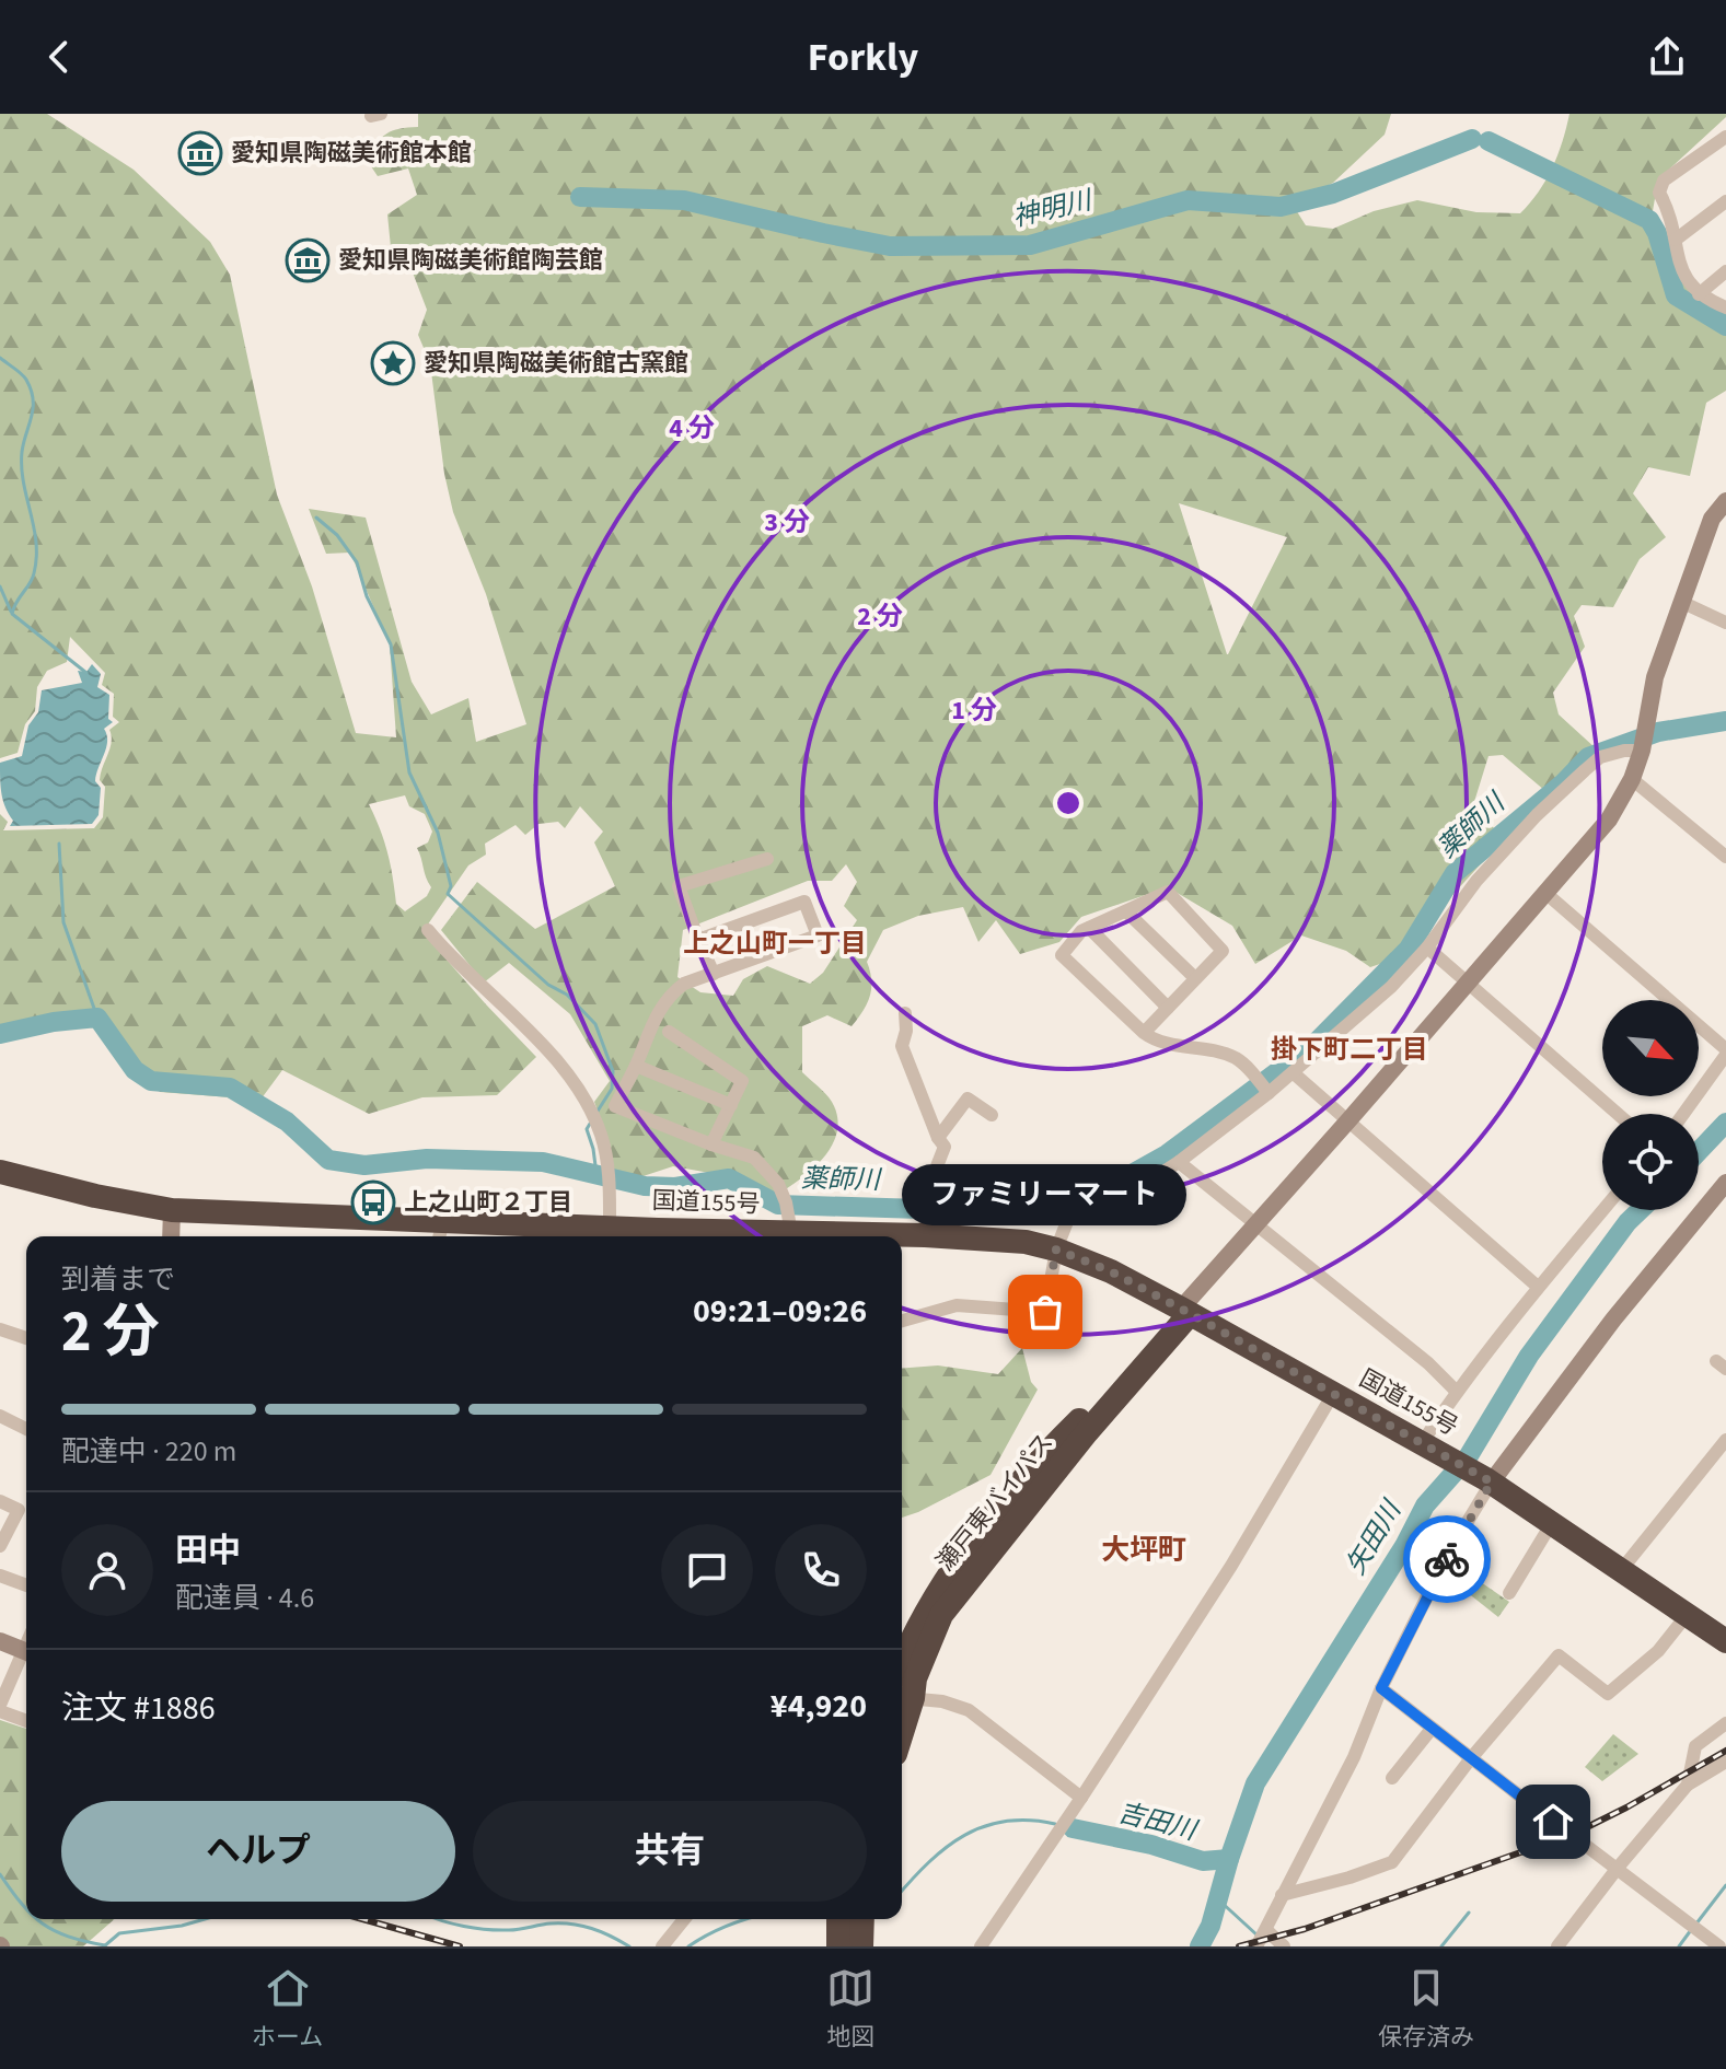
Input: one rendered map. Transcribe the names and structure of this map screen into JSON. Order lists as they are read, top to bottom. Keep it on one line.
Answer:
{"streets":{"highway":["国道155号","瀬戸東バイパス"]},"crossings":[["国道155号","瀬戸東バイパス"]],"districts":["上之山町一丁目","掛下町二丁目","大坪町"],"water":["神明川","薬師川","矢田川","吉田川"],"places":{"museum":["愛知県陶磁美術館本館","愛知県陶磁美術館陶芸館"],"place":["愛知県陶磁美術館古窯館"],"bus stop":["上之山町２丁目"],"other":["ファミリーマート"]},"north":"bottom right","page":{"header":"Forkly","bubble":"ファミリーマート","heading":["2 分","到着まで","09:21–09:26"],"panel":["田中","配達員 · 4.6","注文 #1886","¥4,920"],"bar":"配達中 · 220 m","buttons":["ヘルプ","共有"],"tabs":["ホーム","地図","保存済み"]},"rings":["4 分","3 分","2 分","1 分"]}
